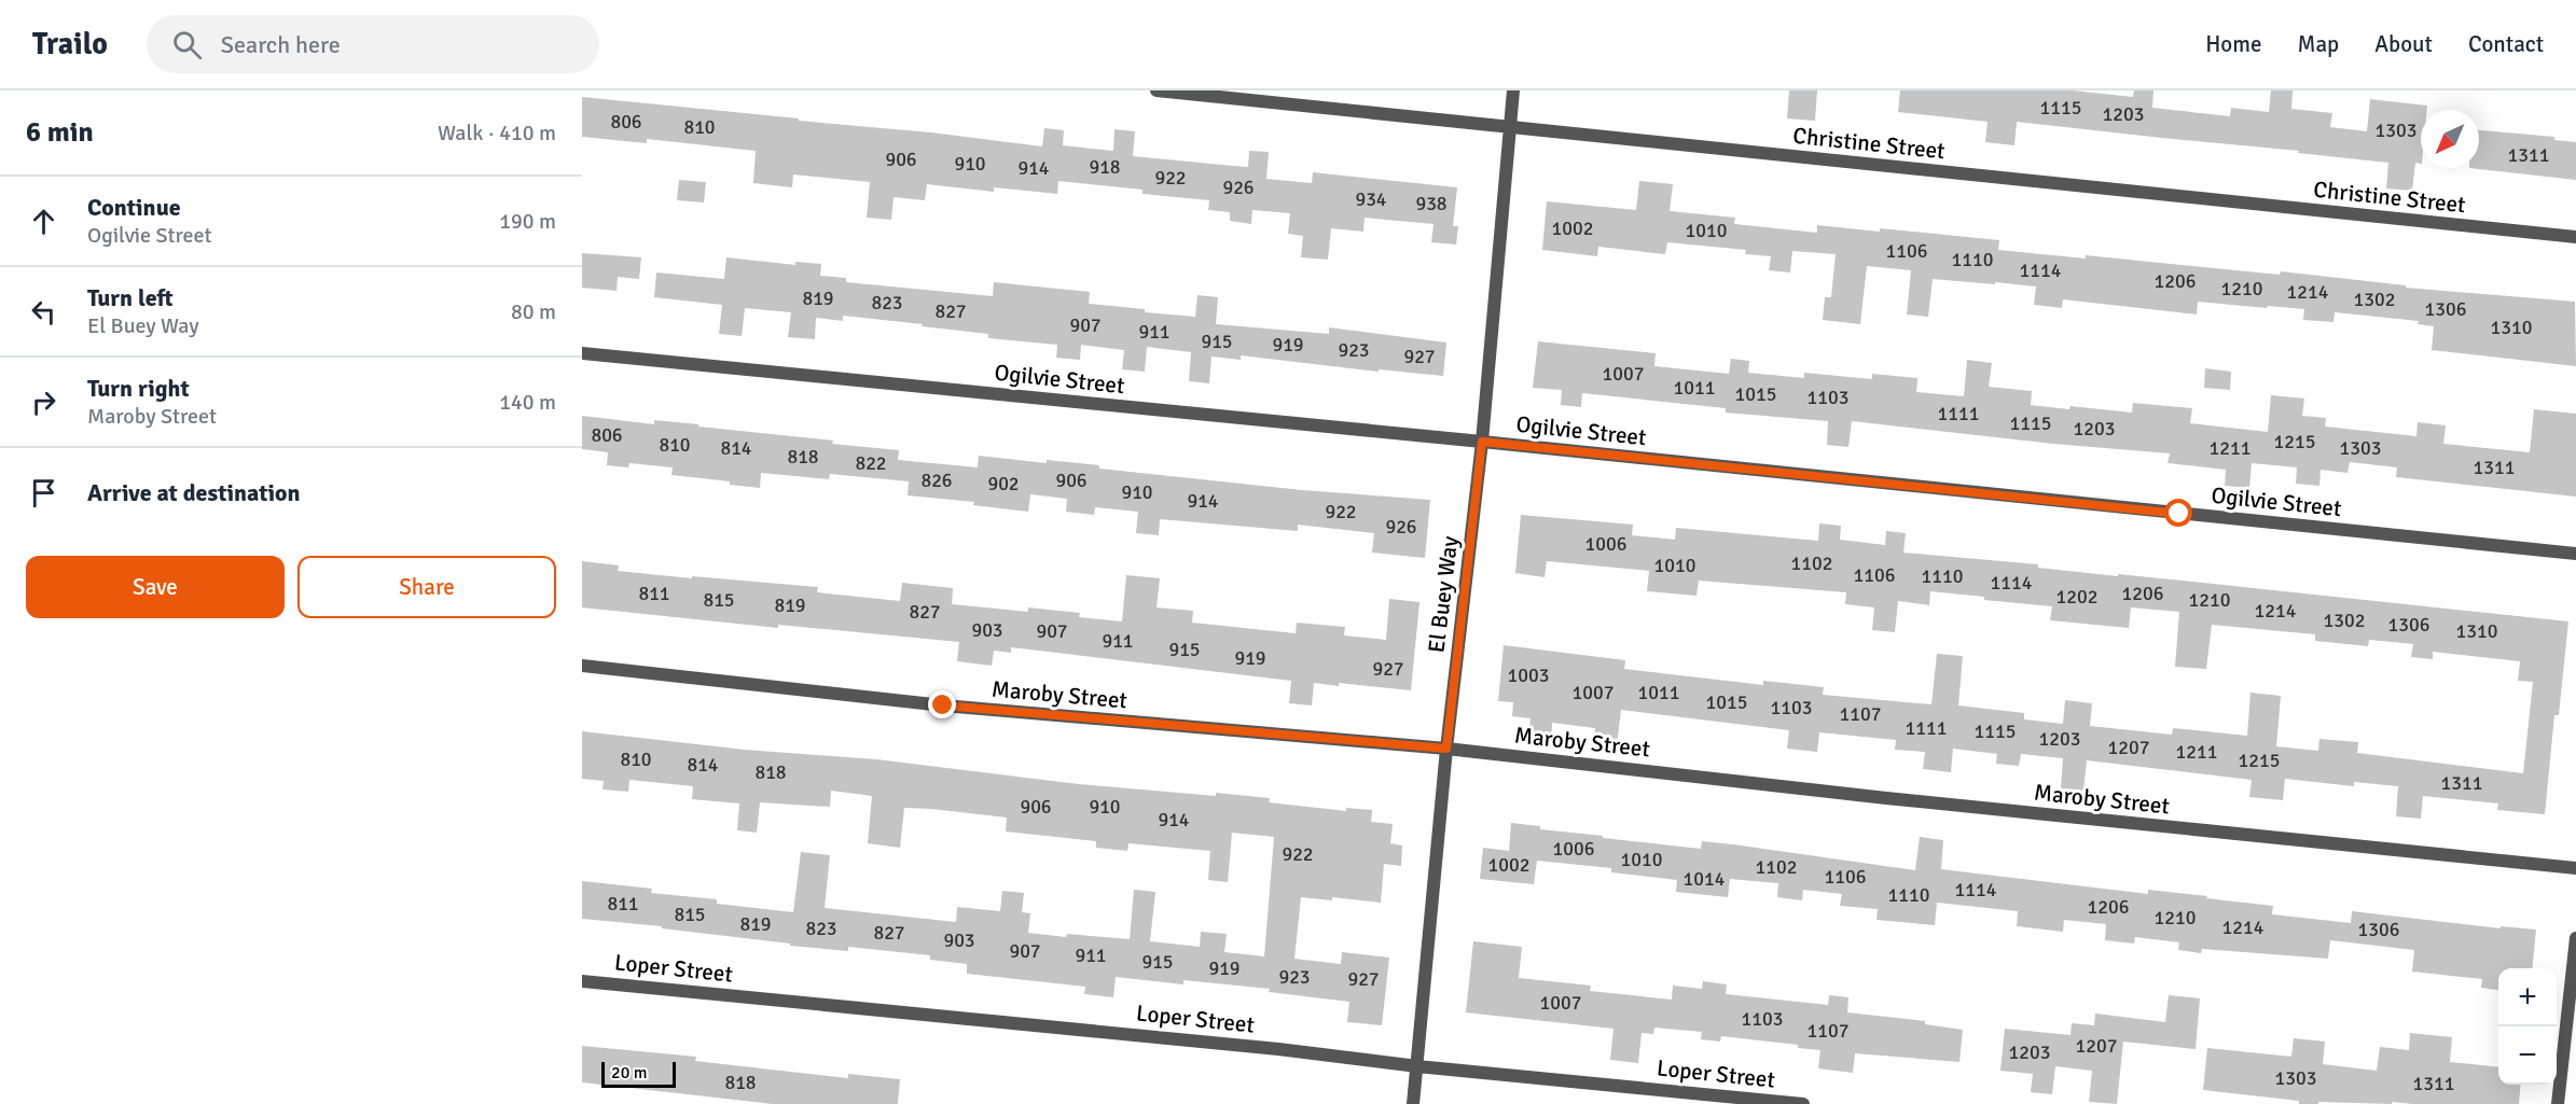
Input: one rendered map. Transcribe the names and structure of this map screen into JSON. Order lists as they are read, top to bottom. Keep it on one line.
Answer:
{"streets":{"street":["Christine Street","Ogilvie Street","El Buey Way","Maroby Street","Loper Street"]},"crossings":[["Christine Street","El Buey Way"],["Ogilvie Street","El Buey Way"],["El Buey Way","Maroby Street"],["El Buey Way","Loper Street"]],"house_numbers":["1115","1203","806","810","1303","1311","906","910","918","914","922","926","934","938","1002","1010","1106","1110","1114","1206","1210","1214","819","1302","823","1306","827","907","1310","911","915","919","923","927","1007","1011","1015","1103","1111","1115","1203","806","1215","810","814","1211","1303","818","822","1311","826","906","902","910","914","922","926","1006","1102","1010","1106","1110","1114","811","1206","1202","815","1210","819","1214","827","1302","1306","903","907","1310","911","915","919","927","1003","1007","1011","1015","1103","1107","1111","1115","1203","1207","1211","810","1215","814","818","1311","906","910","914","1006","922","1010","1002","1102","1106","1014","1114","1110","811","1206","815","1210","819","1214","823","1306","827","903","907","911","915","919","923","927","1007","1103","1107","1207","1203","1303","818","1311"],"scale_bar":"20 m","north":"bottom left","page":{"header":"Trailo","search":"Search here","nav":["Home","Map","About","Contact"],"heading":["6 min","Walk · 410 m"],"list":[["Continue","Ogilvie Street","190 m"],["Turn left","El Buey Way","80 m"],["Turn right","Maroby Street","140 m"],"Arrive at destination"],"buttons":["Save","Share"],"map_buttons":["+","−"],"scale":"20 m"}}
